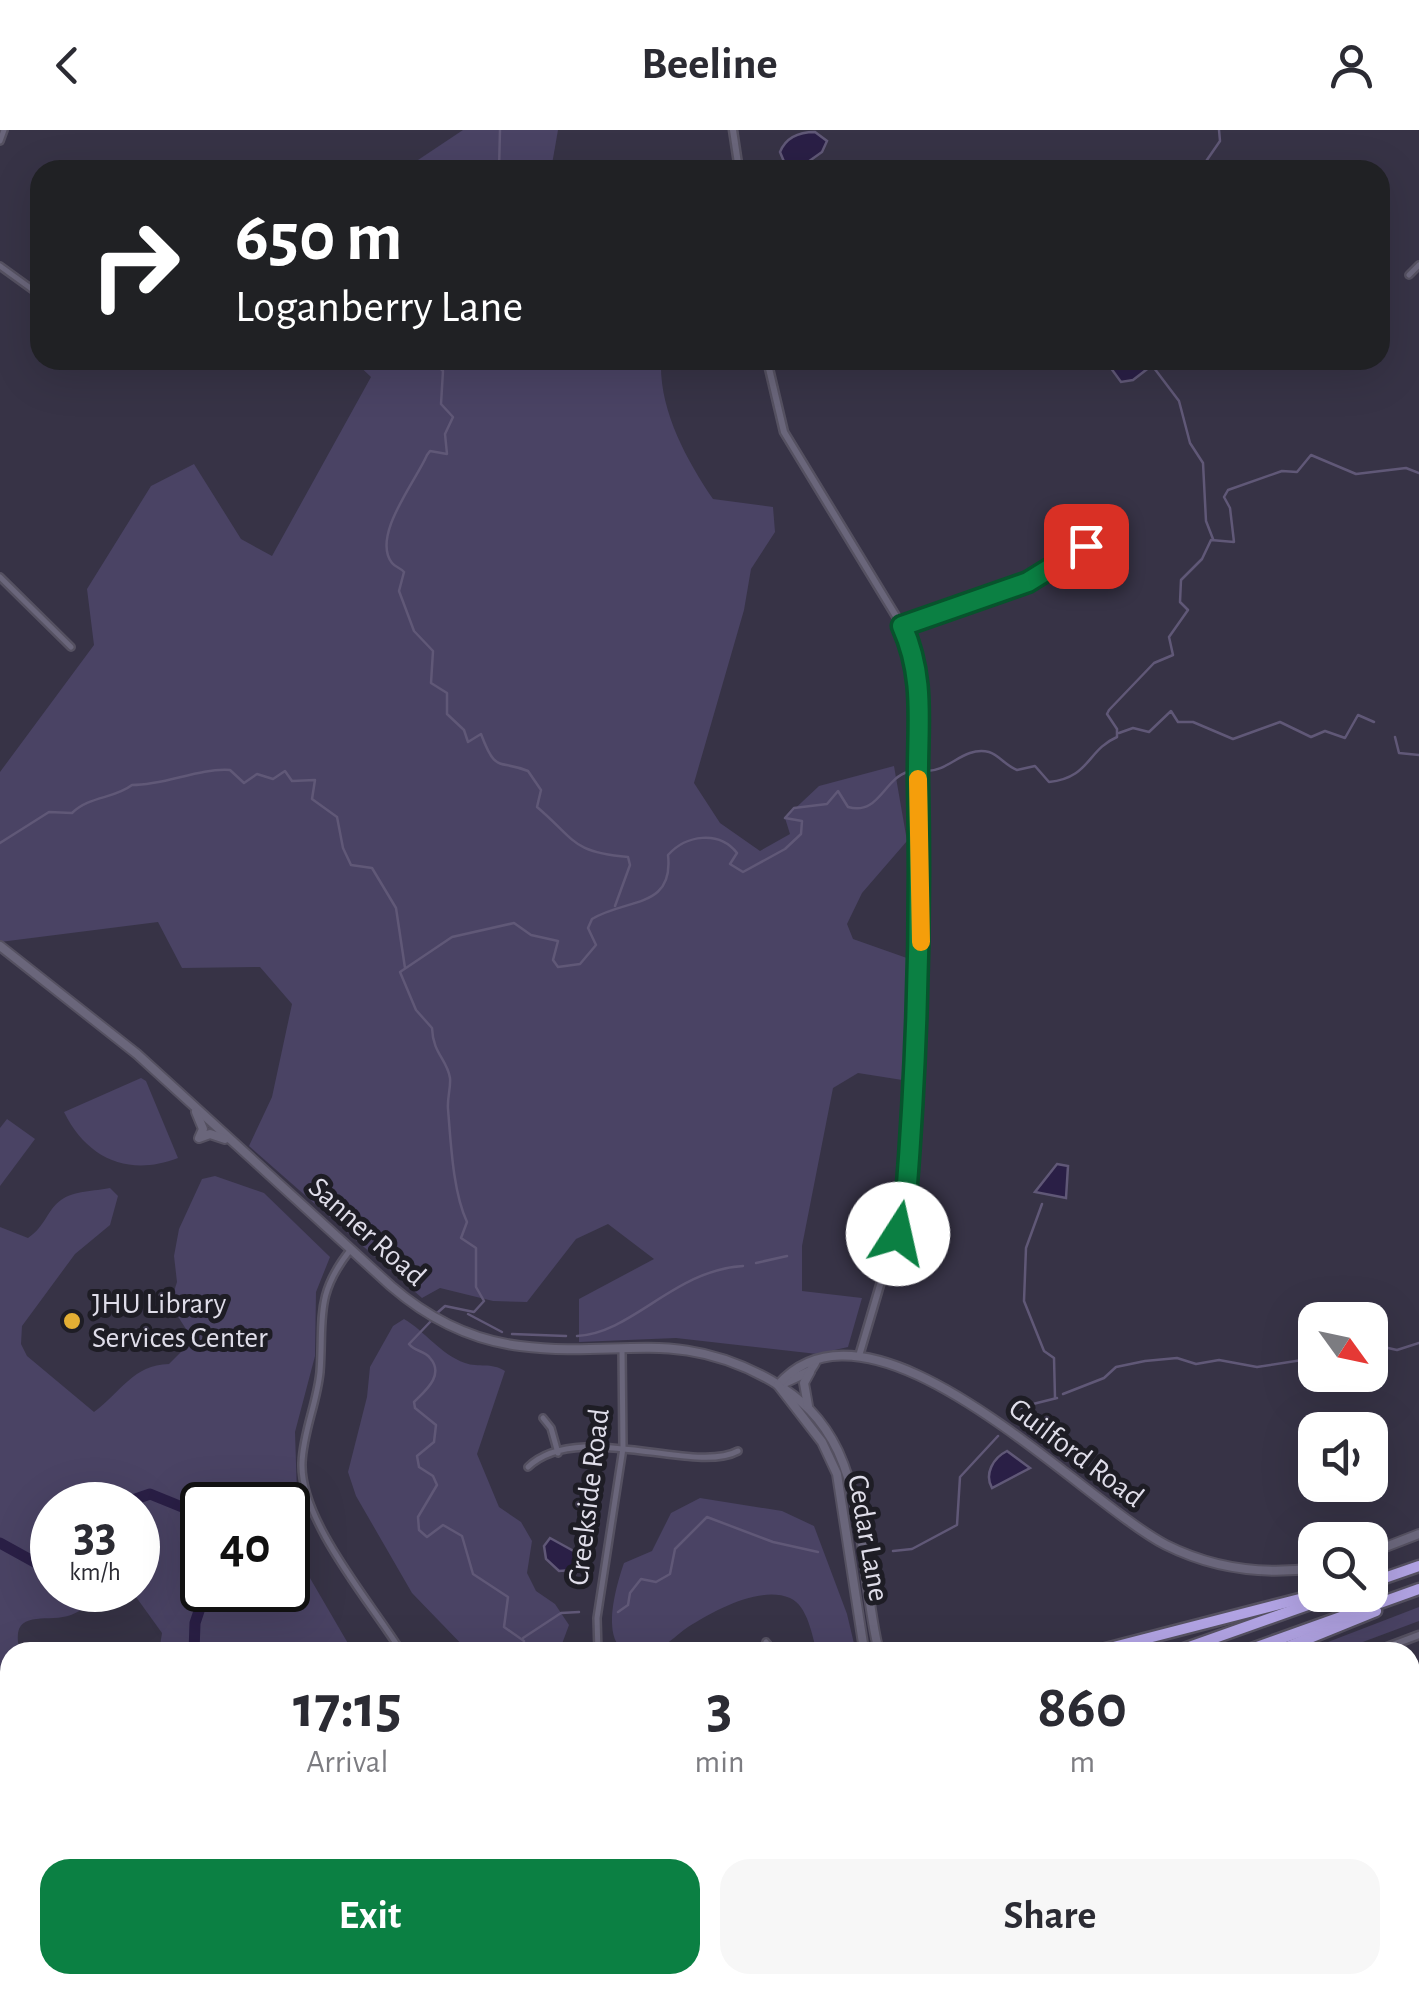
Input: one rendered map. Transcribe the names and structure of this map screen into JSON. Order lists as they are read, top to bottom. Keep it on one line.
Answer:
{"streets":{"main road":["Sanner Road","Guilford Road","Cedar Lane"],"street":["Creekside Road"]},"crossings":[["Sanner Road","Guilford Road"],["Sanner Road","Creekside Road"],["Sanner Road","Cedar Lane"],["Guilford Road","Cedar Lane"]],"places":["JHU Library Services Center"],"north":"bottom right","page":{"header":"Beeline","turn":["650 m","Loganberry Lane"],"speed":"33 km/h","limit":"40","eta":["17:15","Arrival","3","min","860","m"],"buttons":["Exit","Share"]}}
